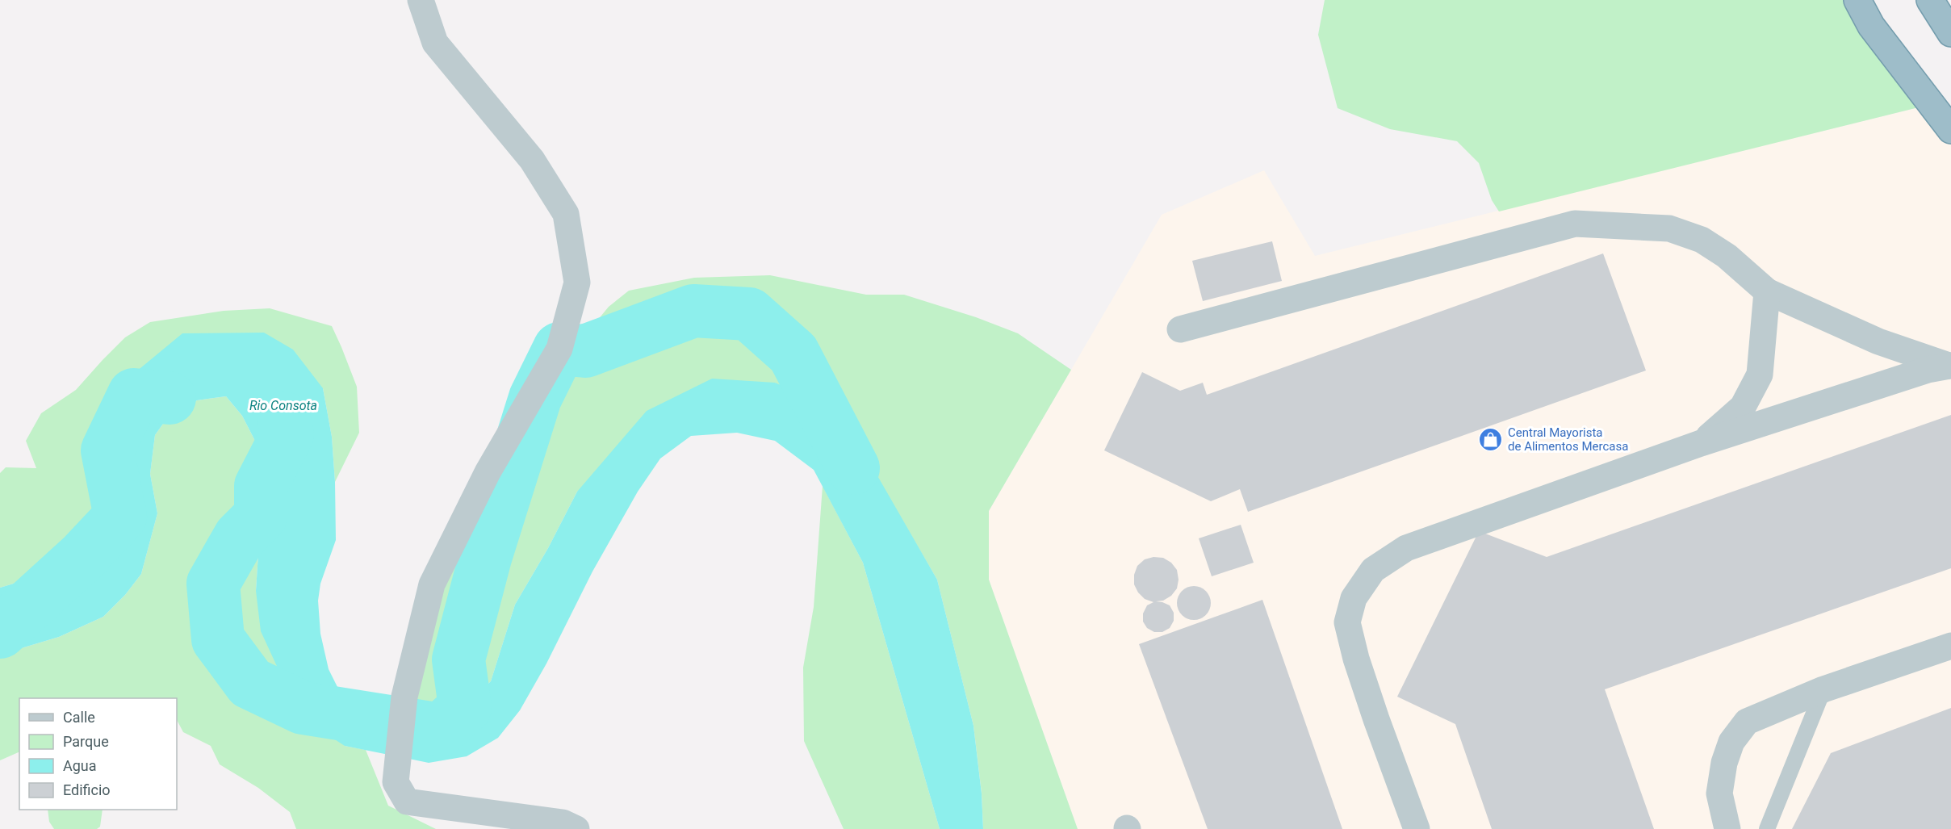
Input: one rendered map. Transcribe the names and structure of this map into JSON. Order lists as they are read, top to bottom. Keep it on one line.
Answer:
{"water":["Rio Consota"],"places":{"shop":["Central Mayorista de Alimentos Mercasa"]},"legend":["Calle","Parque","Agua","Edificio"]}
